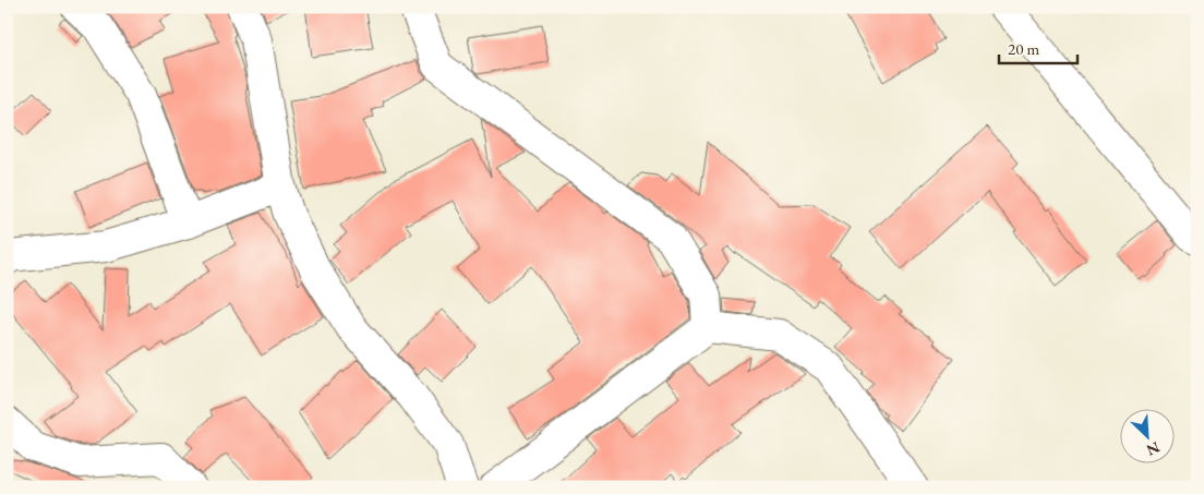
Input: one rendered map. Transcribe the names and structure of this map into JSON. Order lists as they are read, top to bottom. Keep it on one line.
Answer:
{"scale_bar":"20 m","north":"bottom right"}
